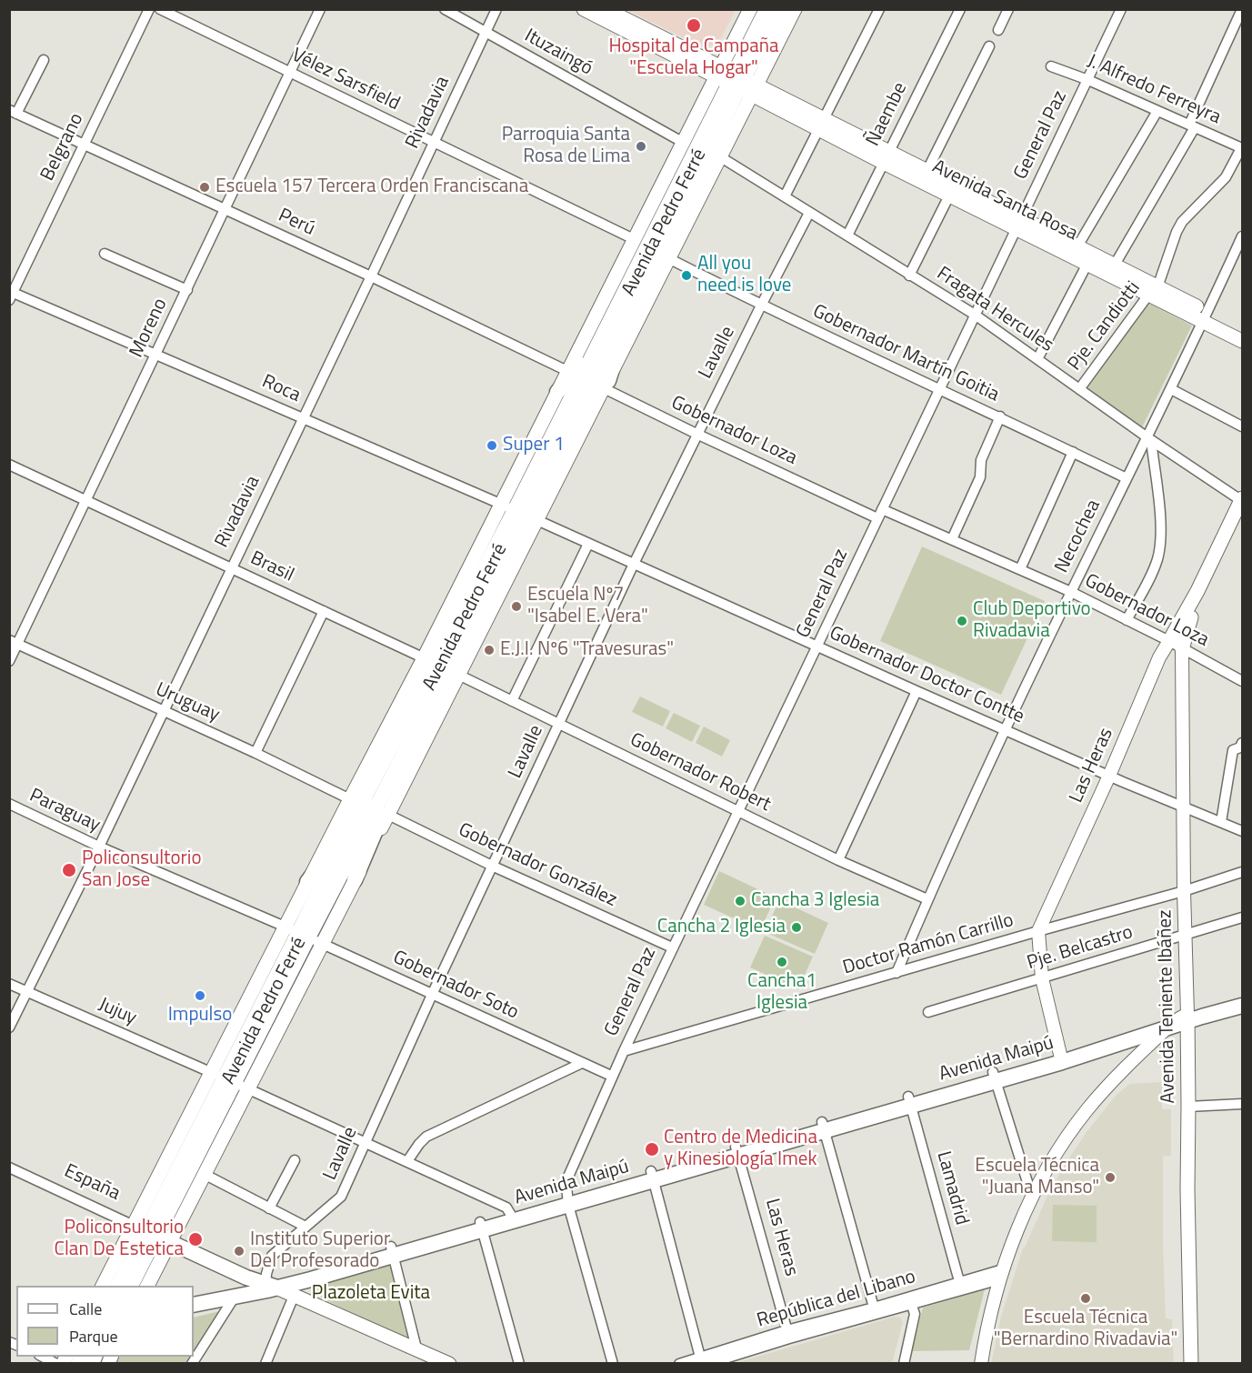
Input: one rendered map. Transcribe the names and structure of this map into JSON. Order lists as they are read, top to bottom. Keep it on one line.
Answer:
{"streets":{"main road":["Avenida Santa Rosa","Avenida Pedro Ferré","Las Heras","Avenida Teniente Ibáñez","Avenida Maipú"],"street":["Ituzaingó","Vélez Sarsfield","J. Alfredo Ferreyra","Rivadavia","Ñaembe","General Paz","Belgrano","Perú","Fragata Hercules","Pje. Candiotti","Moreno","Lavalle","Gobernador Martín Goitia","Roca","Gobernador Loza","Necochea","Brasil","Gobernador Doctor Contte","Uruguay","Gobernador Robert","Paraguay","Gobernador González","Doctor Ramón Carrillo","Pje. Belcastro","Gobernador Soto","Jujuy","España","Lamadrid","República del Libano"]},"crossings":[["Ituzaingó","Rivadavia"],["Ituzaingó","Avenida Pedro Ferré"],["Vélez Sarsfield","Rivadavia"],["Vélez Sarsfield","Avenida Pedro Ferré"],["Vélez Sarsfield","Moreno"],["Vélez Sarsfield","Gobernador Martín Goitia"],["J. Alfredo Ferreyra","General Paz"],["J. Alfredo Ferreyra","Pje. Candiotti"],["Rivadavia","Perú"],["Rivadavia","Roca"],["Rivadavia","Brasil"],["Rivadavia","Uruguay"],["Rivadavia","Paraguay"],["Rivadavia","Jujuy"],["Ñaembe","Avenida Santa Rosa"],["Ñaembe","Fragata Hercules"],["General Paz","Avenida Santa Rosa"],["General Paz","Fragata Hercules"],["General Paz","Gobernador Martín Goitia"],["General Paz","Gobernador Loza"],["General Paz","Gobernador Doctor Contte"],["General Paz","Gobernador Robert"],["General Paz","Gobernador González"],["General Paz","Doctor Ramón Carrillo"],["General Paz","Gobernador Soto"],["General Paz","Avenida Maipú"],["Belgrano","Perú"],["Belgrano","Roca"],["Avenida Santa Rosa","Avenida Pedro Ferré"],["Avenida Santa Rosa","Pje. Candiotti"],["Avenida Santa Rosa","Necochea"],["Perú","Avenida Pedro Ferré"],["Perú","Moreno"],["Avenida Pedro Ferré","Fragata Hercules"],["Avenida Pedro Ferré","Gobernador Martín Goitia"],["Avenida Pedro Ferré","Roca"],["Avenida Pedro Ferré","Gobernador Loza"],["Avenida Pedro Ferré","Brasil"],["Avenida Pedro Ferré","Gobernador Doctor Contte"],["Avenida Pedro Ferré","Uruguay"],["Avenida Pedro Ferré","Gobernador Robert"],["Avenida Pedro Ferré","Paraguay"],["Avenida Pedro Ferré","Gobernador González"],["Avenida Pedro Ferré","Gobernador Soto"],["Avenida Pedro Ferré","Jujuy"],["Avenida Pedro Ferré","España"],["Fragata Hercules","Pje. Candiotti"],["Fragata Hercules","Lavalle"],["Fragata Hercules","Necochea"],["Fragata Hercules","Las Heras"],["Moreno","Roca"],["Moreno","Brasil"],["Moreno","Uruguay"],["Lavalle","Gobernador Martín Goitia"],["Lavalle","Gobernador Loza"],["Lavalle","Gobernador Doctor Contte"],["Lavalle","Gobernador Robert"],["Lavalle","Gobernador González"],["Lavalle","Gobernador Soto"],["Lavalle","Jujuy"],["Lavalle","Avenida Maipú"],["Gobernador Martín Goitia","Necochea"],["Roca","Gobernador Doctor Contte"],["Gobernador Loza","Necochea"],["Gobernador Loza","Las Heras"],["Gobernador Loza","Avenida Teniente Ibáñez"],["Necochea","Gobernador Doctor Contte"],["Necochea","Gobernador Robert"],["Necochea","Doctor Ramón Carrillo"],["Brasil","Gobernador Robert"],["Gobernador Doctor Contte","Las Heras"],["Gobernador Doctor Contte","Avenida Teniente Ibáñez"],["Las Heras","Doctor Ramón Carrillo"],["Las Heras","Pje. Belcastro"],["Las Heras","Avenida Maipú"],["Las Heras","República del Libano"],["Paraguay","Gobernador Soto"],["Doctor Ramón Carrillo","Avenida Teniente Ibáñez"],["Pje. Belcastro","Avenida Teniente Ibáñez"],["Avenida Teniente Ibáñez","Avenida Maipú"],["Jujuy","Avenida Maipú"],["Avenida Maipú","Lamadrid"],["Lamadrid","República del Libano"]],"parks":["Plazoleta Evita"],"places":["Hospital de Campaña \"Escuela Hogar\"","Parroquia Santa Rosa de Lima","Escuela 157 Tercera Orden Franciscana","All you need is love","Super 1","Escuela Nº7 \"Isabel E. Vera\"","Club Deportivo Rivadavia","E.J.I. Nº6 \"Travesuras\"","Policonsultorio San Jose","Cancha 3 Iglesia","Cancha 2 Iglesia","Cancha1 Iglesia","Impulso","Centro de Medicina y Kinesiología Imek","Escuela Técnica \"Juana Manso\"","Policonsultorio Clan De Estetica","Instituto Superior Del Profesorado","Escuela Técnica \"Bernardino Rivadavia\""],"legend":["Calle","Parque"]}
